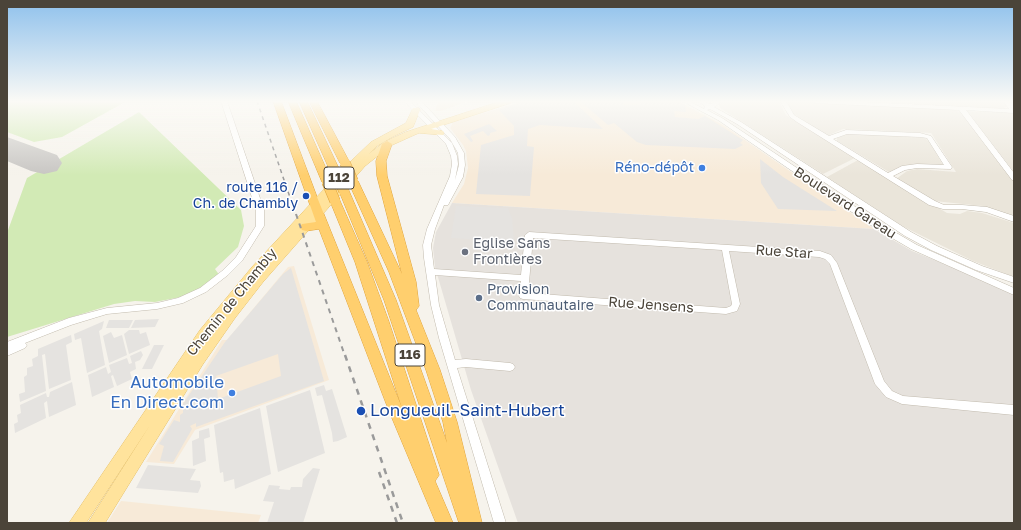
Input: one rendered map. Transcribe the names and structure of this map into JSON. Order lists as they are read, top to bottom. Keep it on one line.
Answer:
{"streets":{"highway":["116"],"main road":["112","Chemin de Chambly"],"street":["Boulevard Gareau","Rue Star","Rue Jensens"]},"crossings":[["Rue Star","Rue Jensens"]],"places":["Réno-dépôt","route 116 / Ch. de Chambly","Eglise Sans Frontières","Provision Communautaire","Automobile En Direct.com","Longueuil–Saint-Hubert"]}
